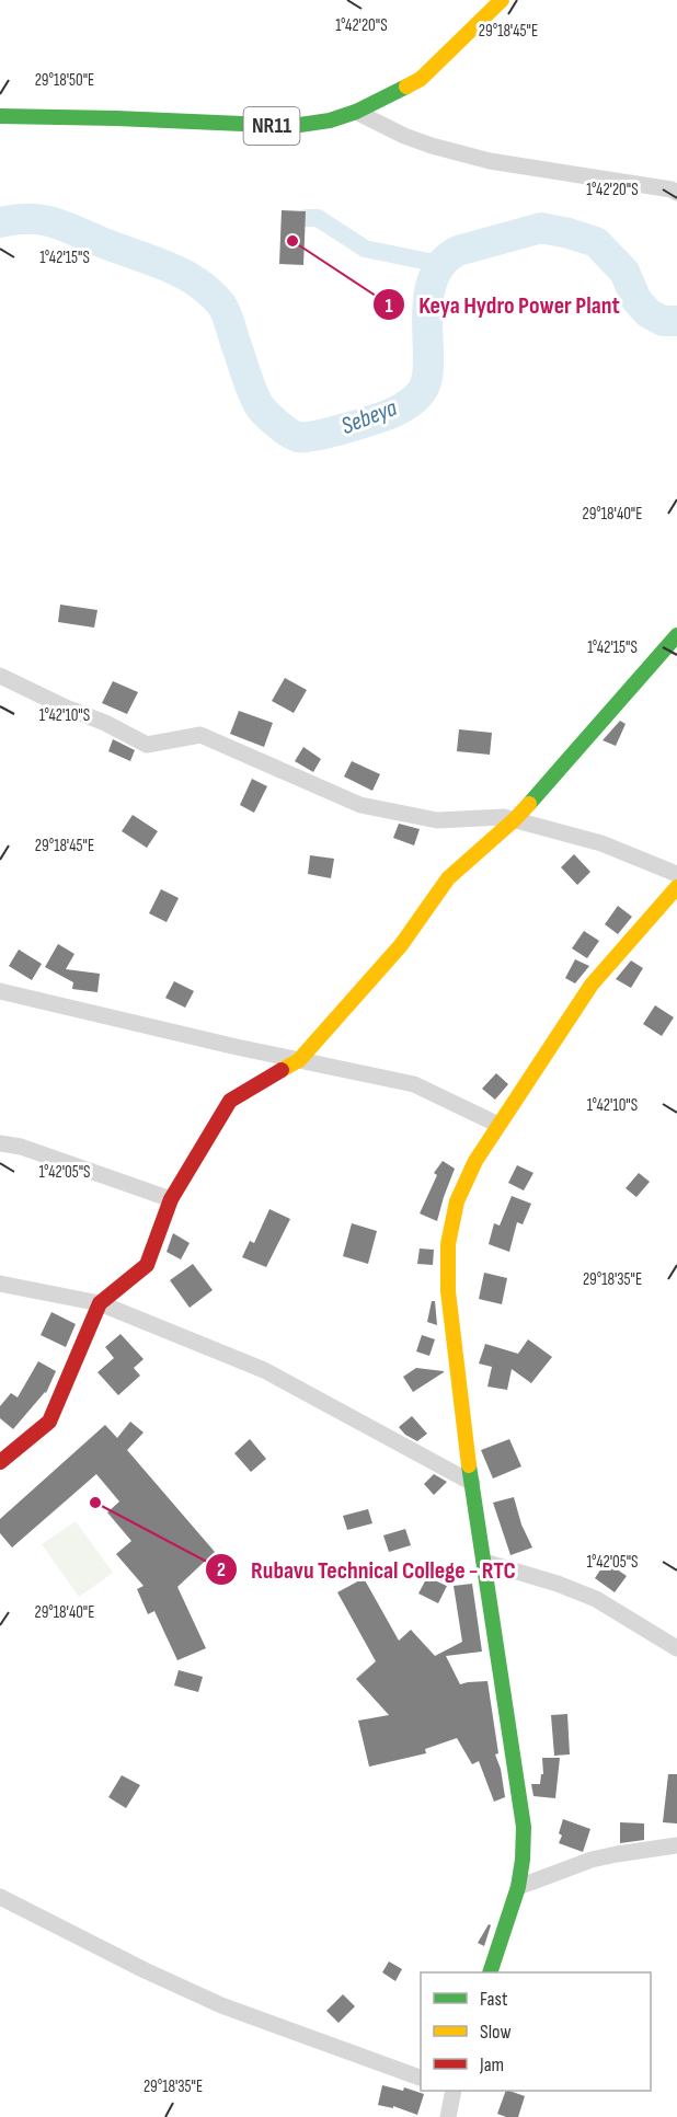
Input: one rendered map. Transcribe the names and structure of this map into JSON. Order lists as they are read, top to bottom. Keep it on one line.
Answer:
{"streets":{"main road":["NR11"]},"water":["Sebeya"],"places":["Keya Hydro Power Plant","Rubavu Technical College - RTC"],"legend":["Fast","Slow","Jam"],"coordinates":["1°42'20\"S","29°18'45\"E","29°18'50\"E","1°42'15\"S","29°18'40\"E","1°42'10\"S","1°42'05\"S","29°18'35\"E"]}
